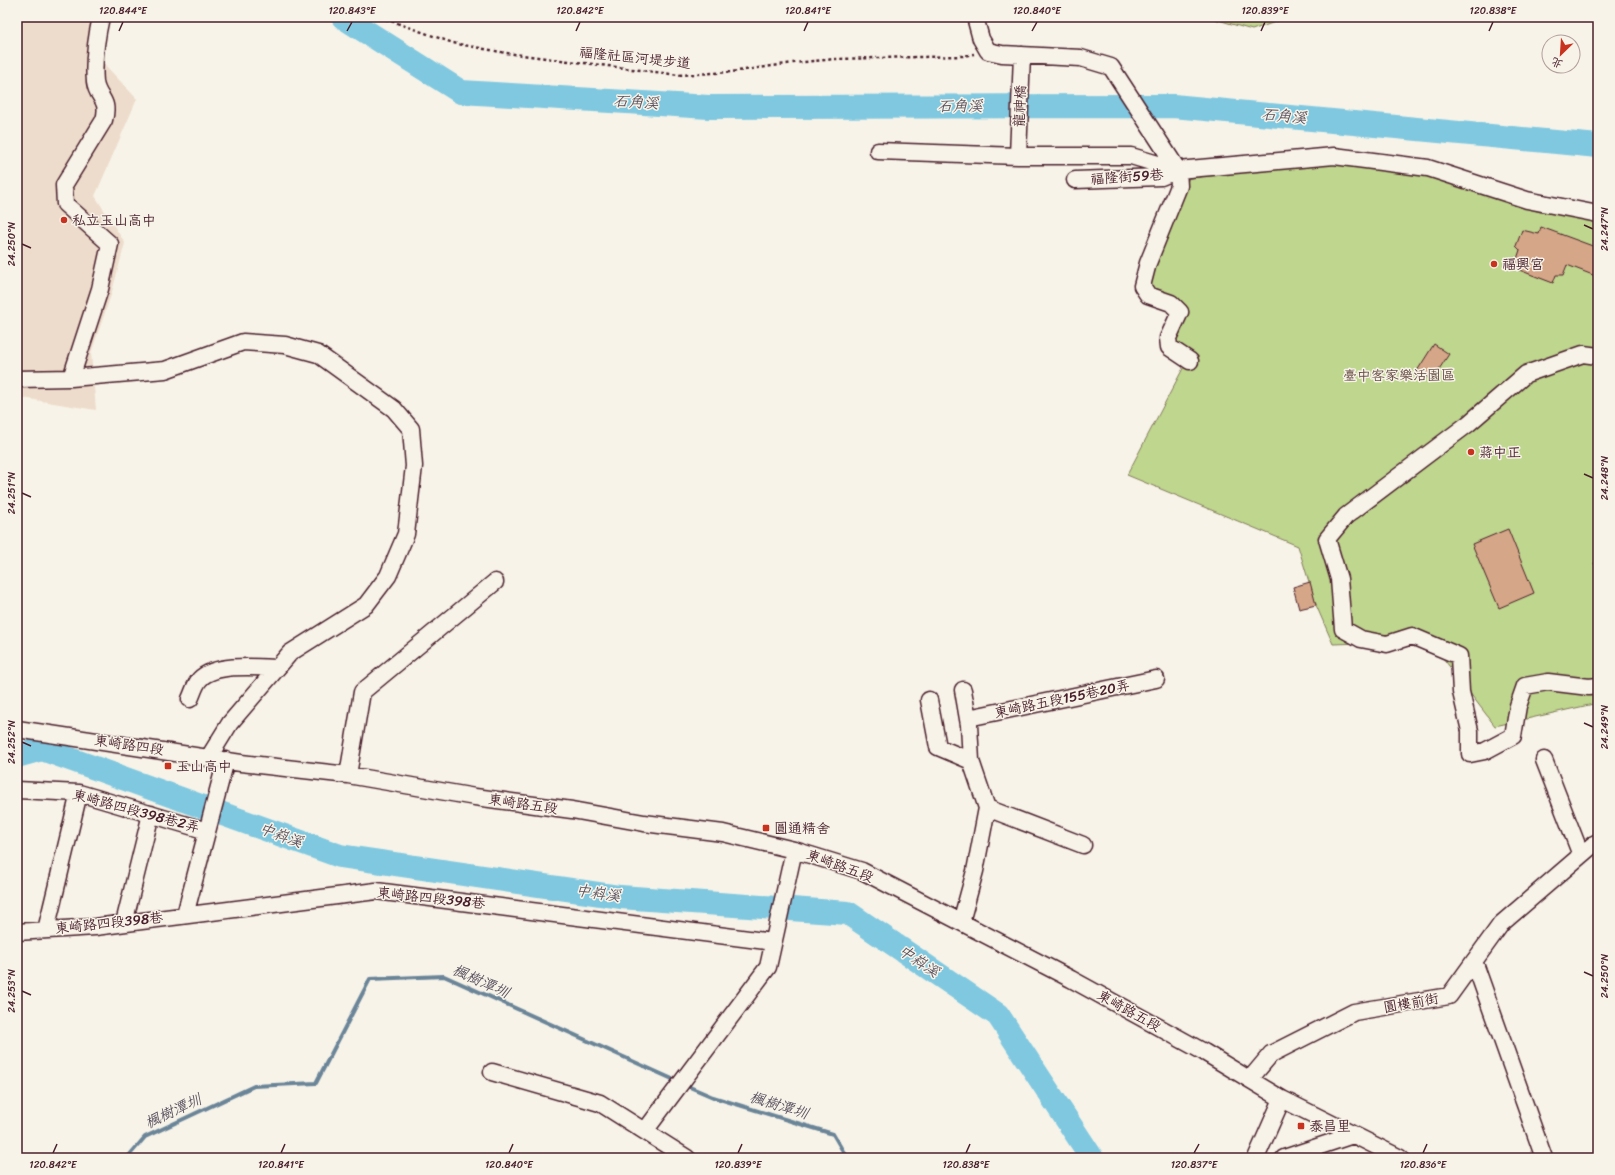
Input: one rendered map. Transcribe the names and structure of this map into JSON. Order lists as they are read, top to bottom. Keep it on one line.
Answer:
{"streets":{"street":["龍神橋","福隆街59巷","東崎路五段155巷20弄","東崎路四段","東崎路五段","東崎路四段398巷2弄","東崎路四段398巷","圓樓前街"],"path":["福隆社區河堤步道"]},"crossings":[["東崎路四段","東崎路五段"],["東崎路五段","圓樓前街"]],"water":["石角溪","中嵙溪","楓樹潭圳"],"parks":["臺中客家樂活園區"],"places":{"other":["私立玉山高中","福興宮","蔣中正"],"transit":["玉山高中","圓通精舍","泰昌里"]},"north":"bottom left","coordinates":["120.844°E","120.843°E","120.842°E","120.841°E","120.840°E","120.839°E","120.838°E","24.247°N","24.250°N","24.248°N","24.251°N","24.249°N","24.252°N","24.253°N","120.837°E","120.836°E"]}
